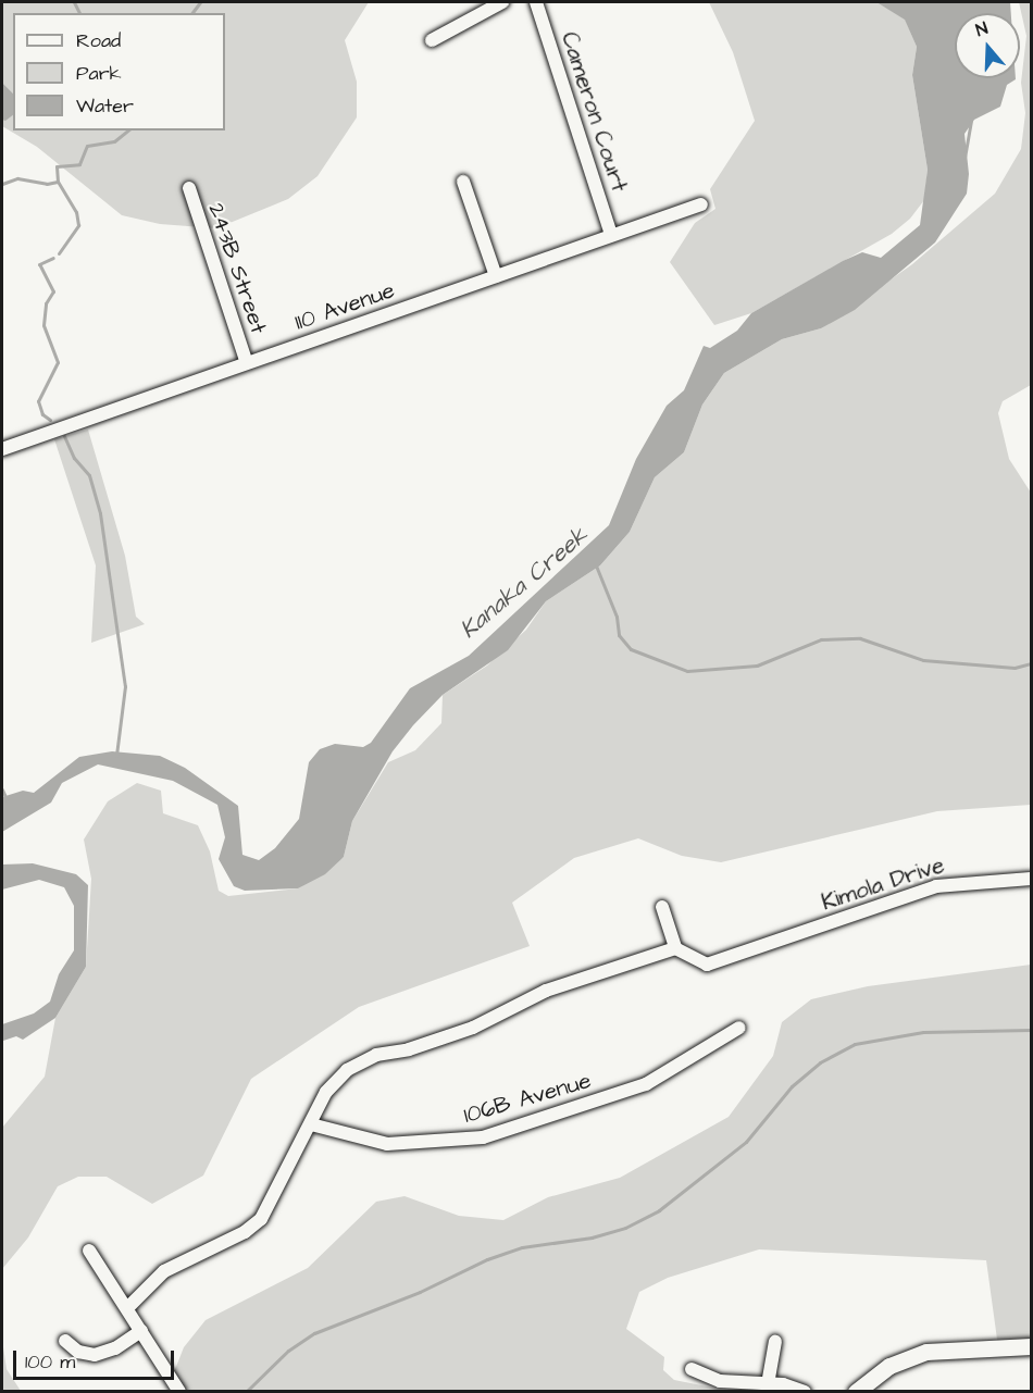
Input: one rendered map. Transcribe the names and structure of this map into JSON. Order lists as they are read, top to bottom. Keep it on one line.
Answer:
{"streets":{"street":["Cameron Court","243B Street","110 Avenue","Kimola Drive","106B Avenue"]},"crossings":[["Cameron Court","110 Avenue"],["243B Street","110 Avenue"]],"water":["Kanaka Creek"],"legend":["Road","Park","Water"],"scale_bar":"100 m","north":"top"}
